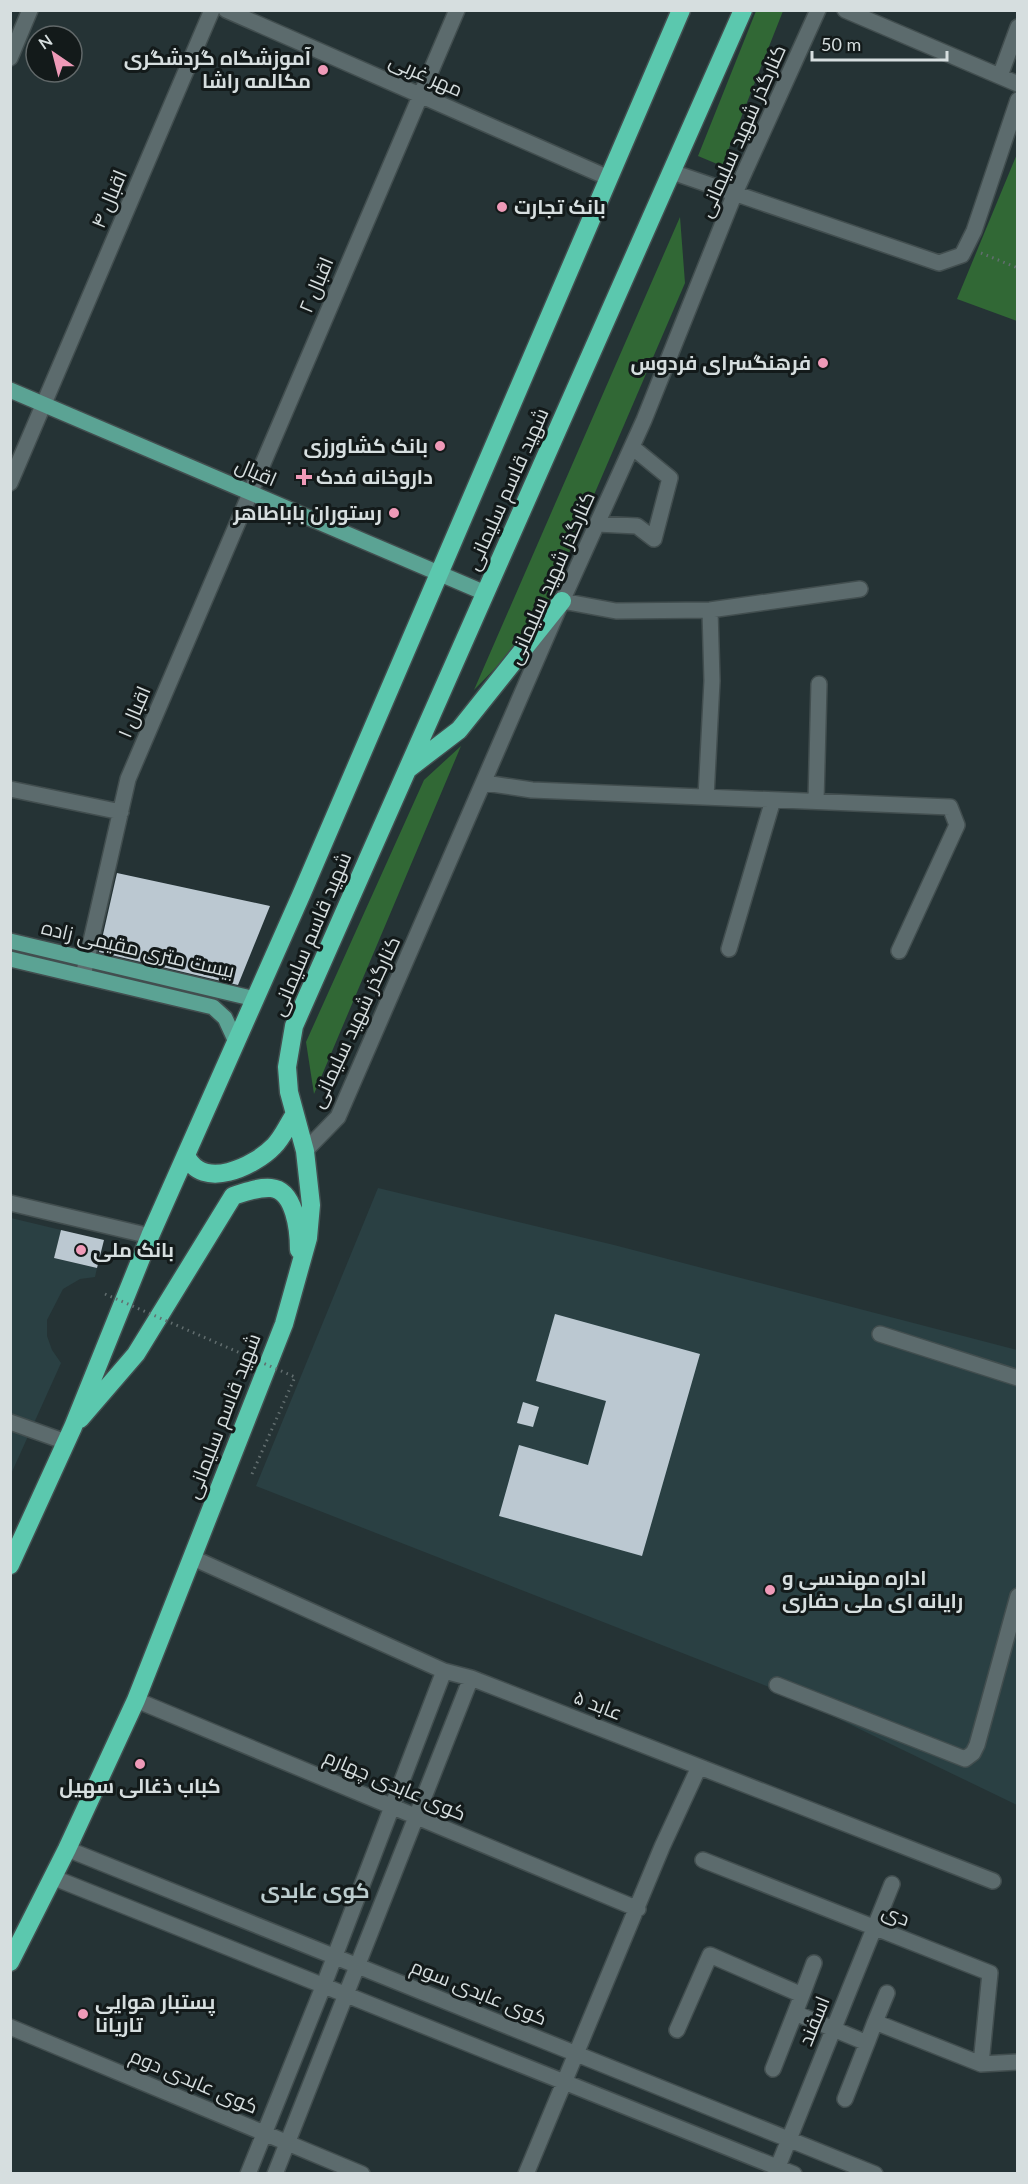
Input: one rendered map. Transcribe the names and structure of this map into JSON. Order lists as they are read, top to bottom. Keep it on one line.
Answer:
{"streets":{"highway":["شهید قاسم سلیمانی"],"main road":["اقبال","بیست متری مقیمی زاده"],"street":["مهر غربی","کنارگذر شهید سلیمانی","اقبال ۴","اقبال ۲","اقبال ۱","عابد ۵","کوی عابدی چهارم","دی","کوی عابدی سوم","اسفند","کوی عابدی دوم"]},"crossings":[["مهر غربی","اقبال ۲"],["مهر غربی","شهید قاسم سلیمانی"],["کنارگذر شهید سلیمانی","شهید قاسم سلیمانی"],["اقبال ۴","اقبال"],["اقبال ۲","اقبال"],["اقبال ۲","اقبال ۱"],["اقبال","شهید قاسم سلیمانی"],["اقبال","اقبال ۱"],["شهید قاسم سلیمانی","بیست متری مقیمی زاده"],["شهید قاسم سلیمانی","عابد ۵"],["شهید قاسم سلیمانی","کوی عابدی چهارم"],["شهید قاسم سلیمانی","کوی عابدی سوم"],["اقبال ۱","بیست متری مقیمی زاده"],["دی","اسفند"],["کوی عابدی سوم","اسفند"]],"districts":["کوی عابدی"],"places":{"other":["آموزشگاه گردشگری مکالمه راشا","بانک تجارت","فرهنگسرای فردوس","بانک کشاورزی","رستوران باباطاهر","بانک ملی","اداره مهندسی و رایانه ای ملی حفاری","کباب ذغالی سهیل","پستبار هوایی تاریانا"],"health":["داروخانه فدک"]},"scale_bar":"50 m","north":"top left"}
